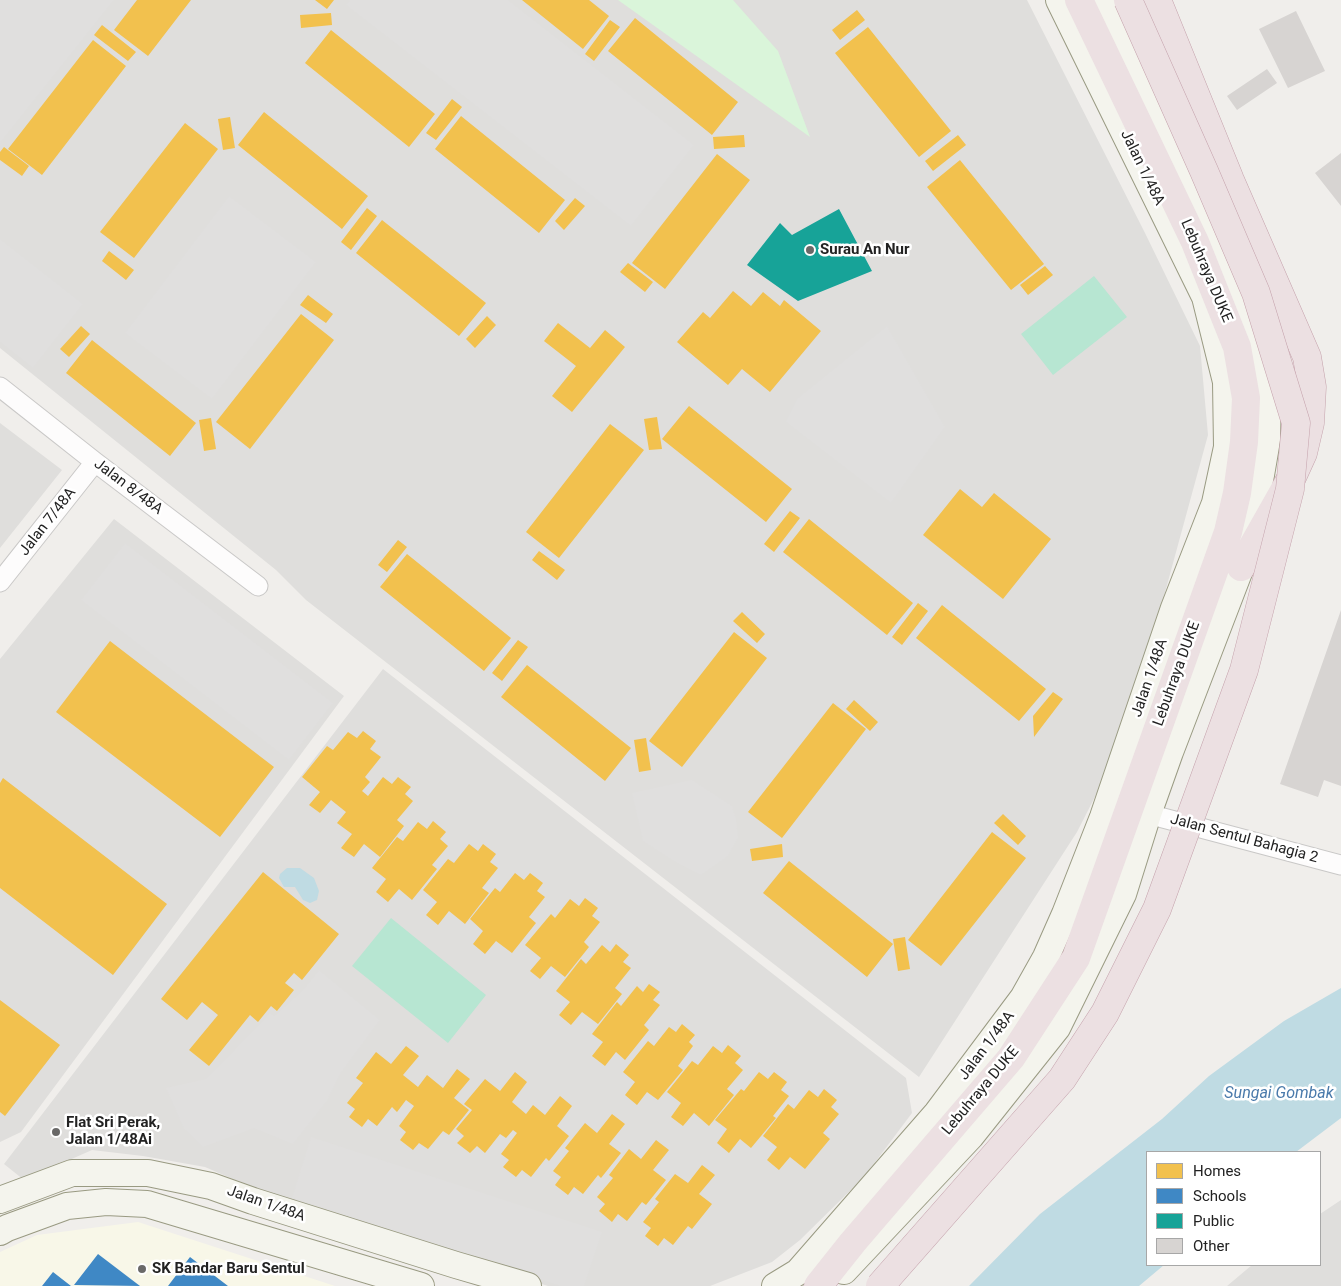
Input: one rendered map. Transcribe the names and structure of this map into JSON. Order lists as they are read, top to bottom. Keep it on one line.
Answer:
{"streets":{"highway":["Lebuhraya DUKE"],"main road":["Jalan 1/48A"],"street":["Jalan 8/48A","Jalan 7/48A","Jalan Sentul Bahagia 2"]},"crossings":[["Jalan 8/48A","Jalan 7/48A"]],"water":["Sungai Gombak"],"places":["Surau An Nur","Flat Sri Perak, Jalan 1/48Ai","SK Bandar Baru Sentul"],"legend":["Homes","Schools","Public","Other"]}
